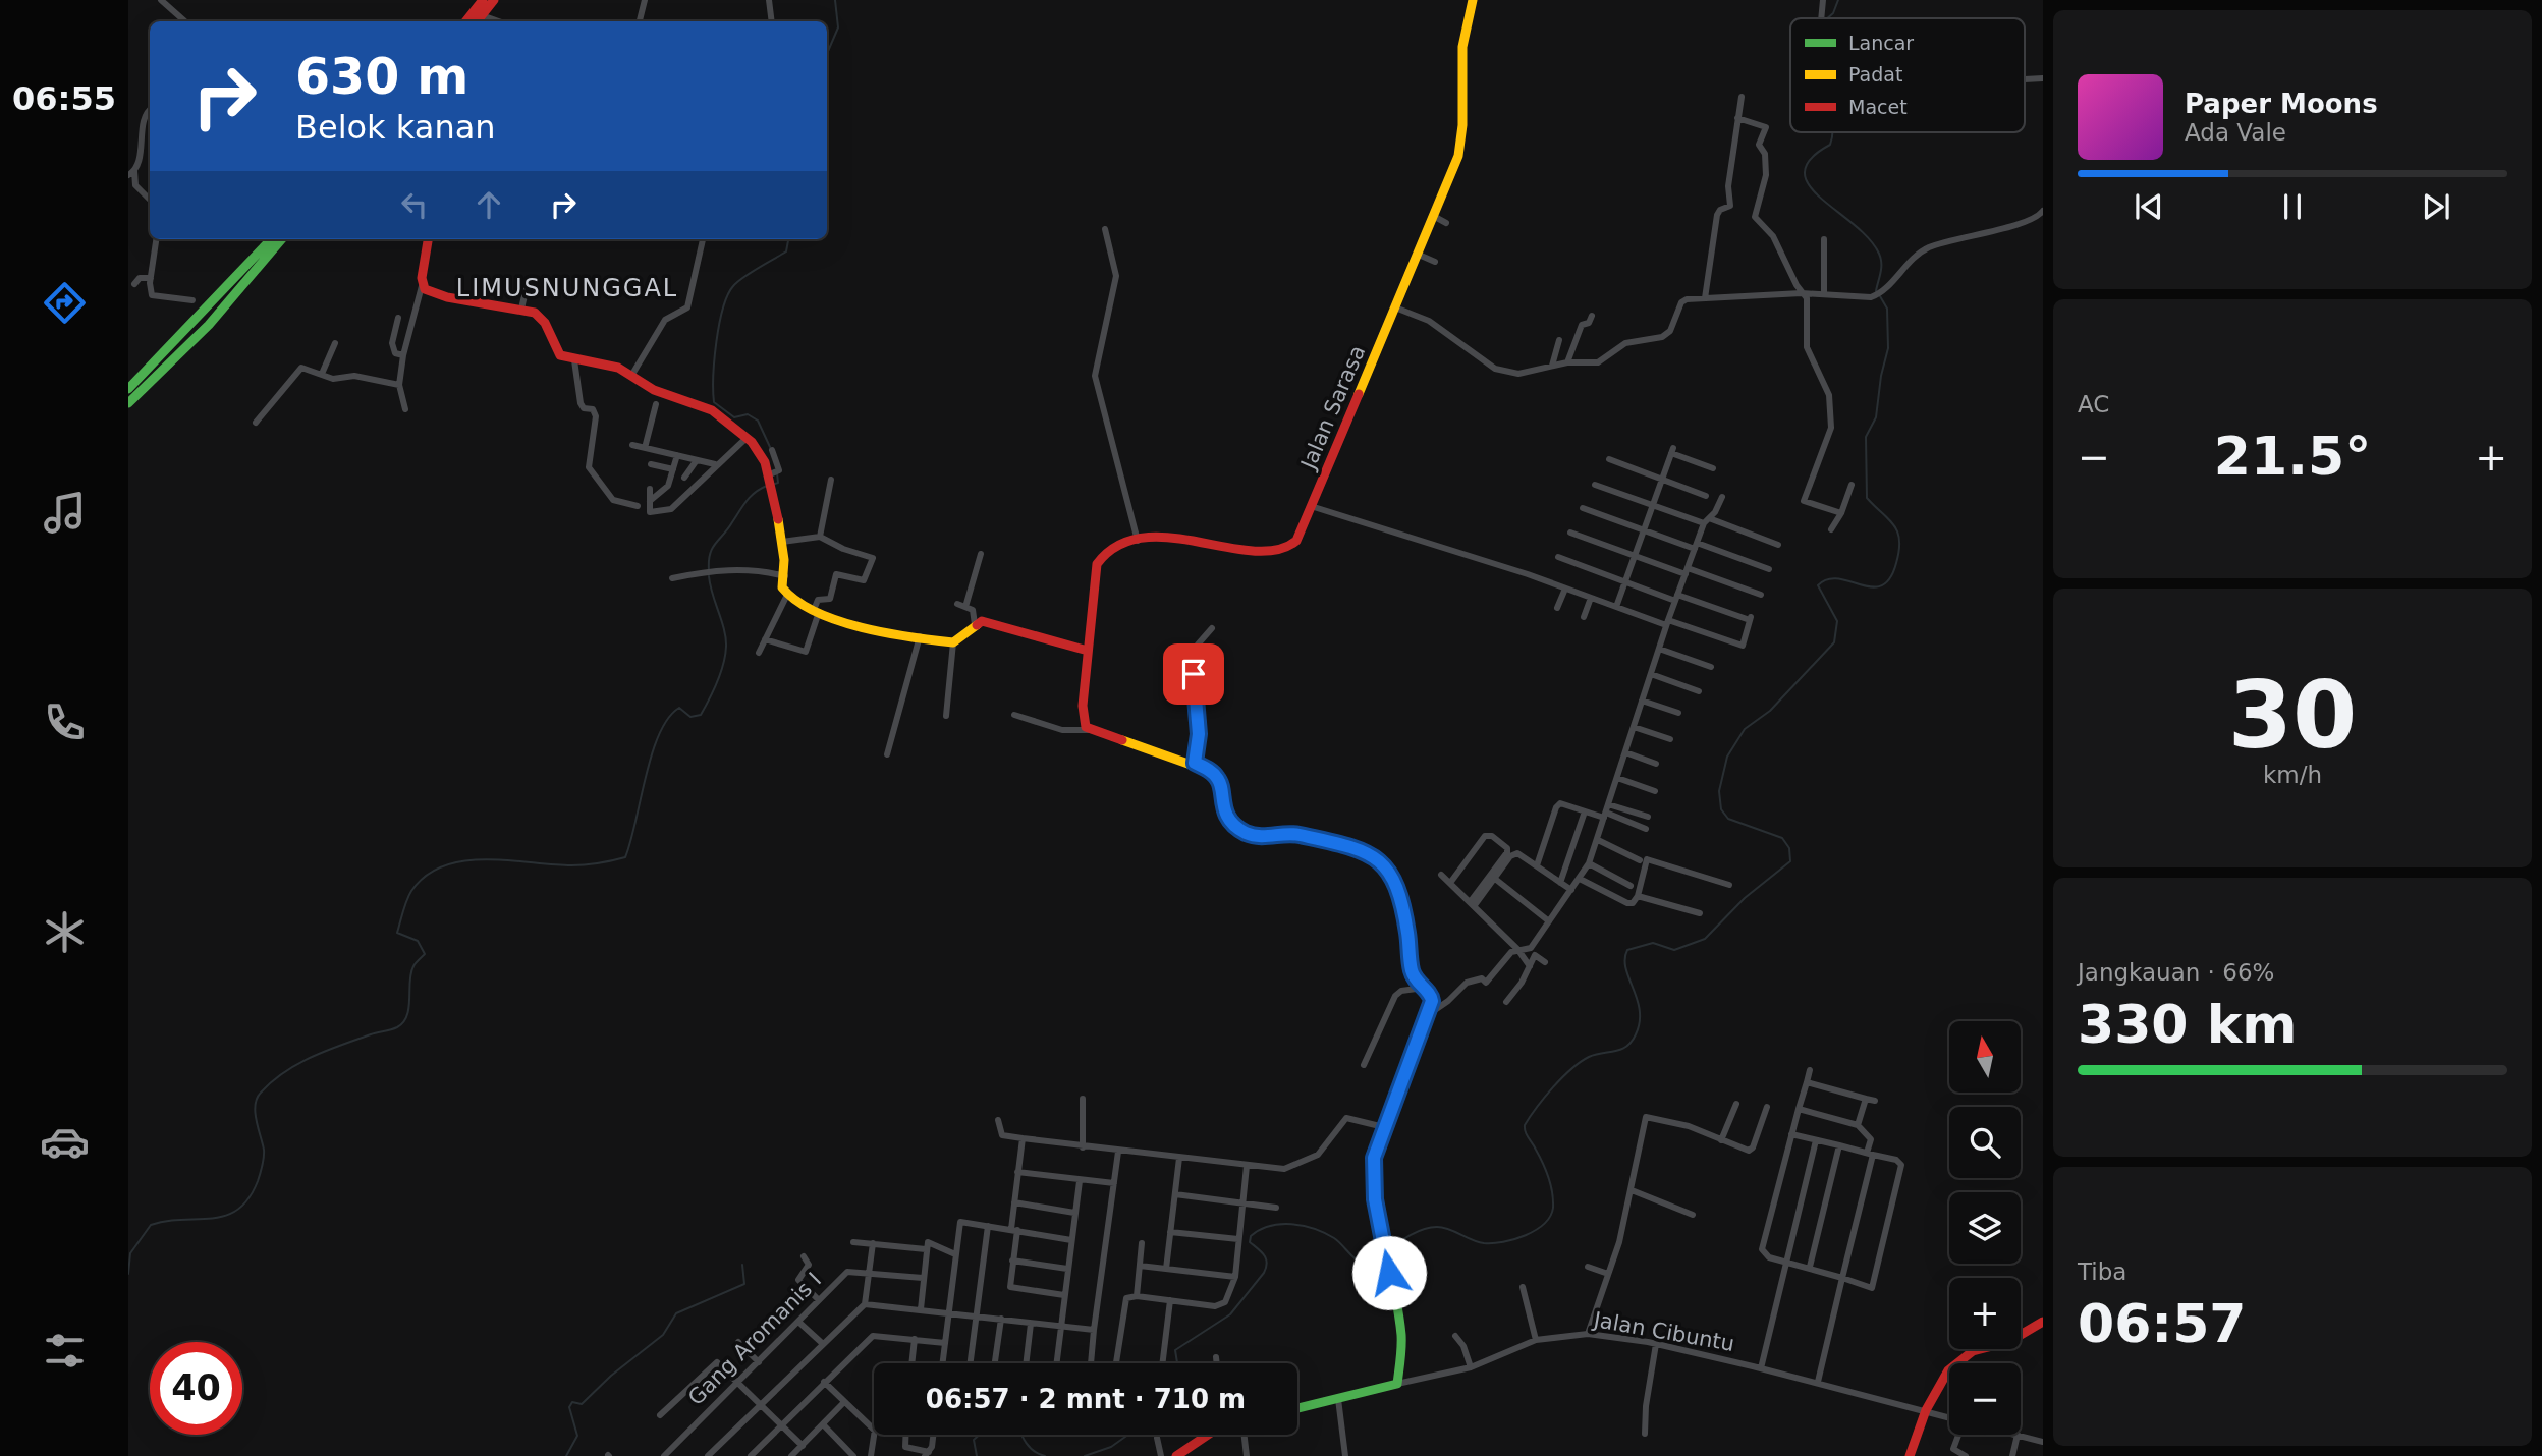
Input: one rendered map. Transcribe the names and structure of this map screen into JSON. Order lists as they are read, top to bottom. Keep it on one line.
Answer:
{"streets":{"street":["Jalan Sarasa","Jalan Cibuntu","Gang Aromanis I"]},"districts":["LIMUSNUNGGAL"],"legend":["Lancar","Padat","Macet"],"north":"top","page":{"tabs":"06:55","turn":["630 m","Belok kanan"],"song":["Paper Moons","Ada Vale"],"tile":["AC",["30","km/h"],["Jangkauan · 66%","330 km"],["Tiba","06:57"]],"heat":["−","21.5°","+"],"map_buttons":["+","−"],"limit":"40","trip":"06:57 · 2 mnt · 710 m"}}
